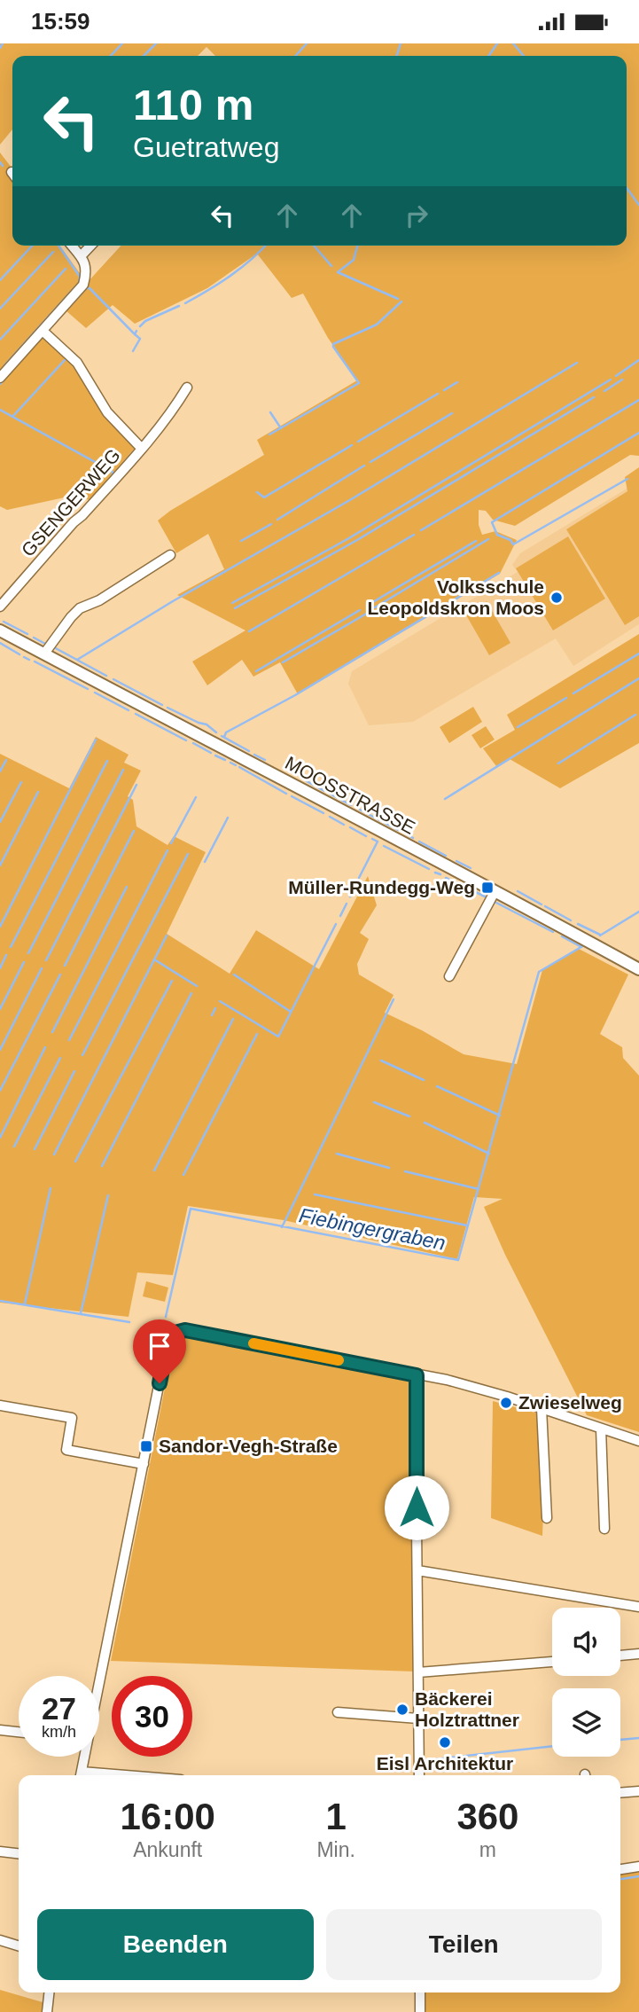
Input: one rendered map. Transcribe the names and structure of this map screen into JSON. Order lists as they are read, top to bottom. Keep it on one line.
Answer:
{"streets":{"street":["GSENGERWEG","MOOSSTRASSE"]},"water":["Fiebingergraben"],"places":{"other":["Volksschule Leopoldskron Moos","Zwieselweg","Bäckerei Holztrattner","Eisl Architektur"],"transit":["Müller-Rundegg-Weg","Sandor-Vegh-Straße"]},"page":{"status":"15:59","turn":["110 m","Guetratweg"],"speed":"27 km/h","limit":"30","eta":["16:00","Ankunft","1","Min.","360","m"],"buttons":["Beenden","Teilen"]}}
